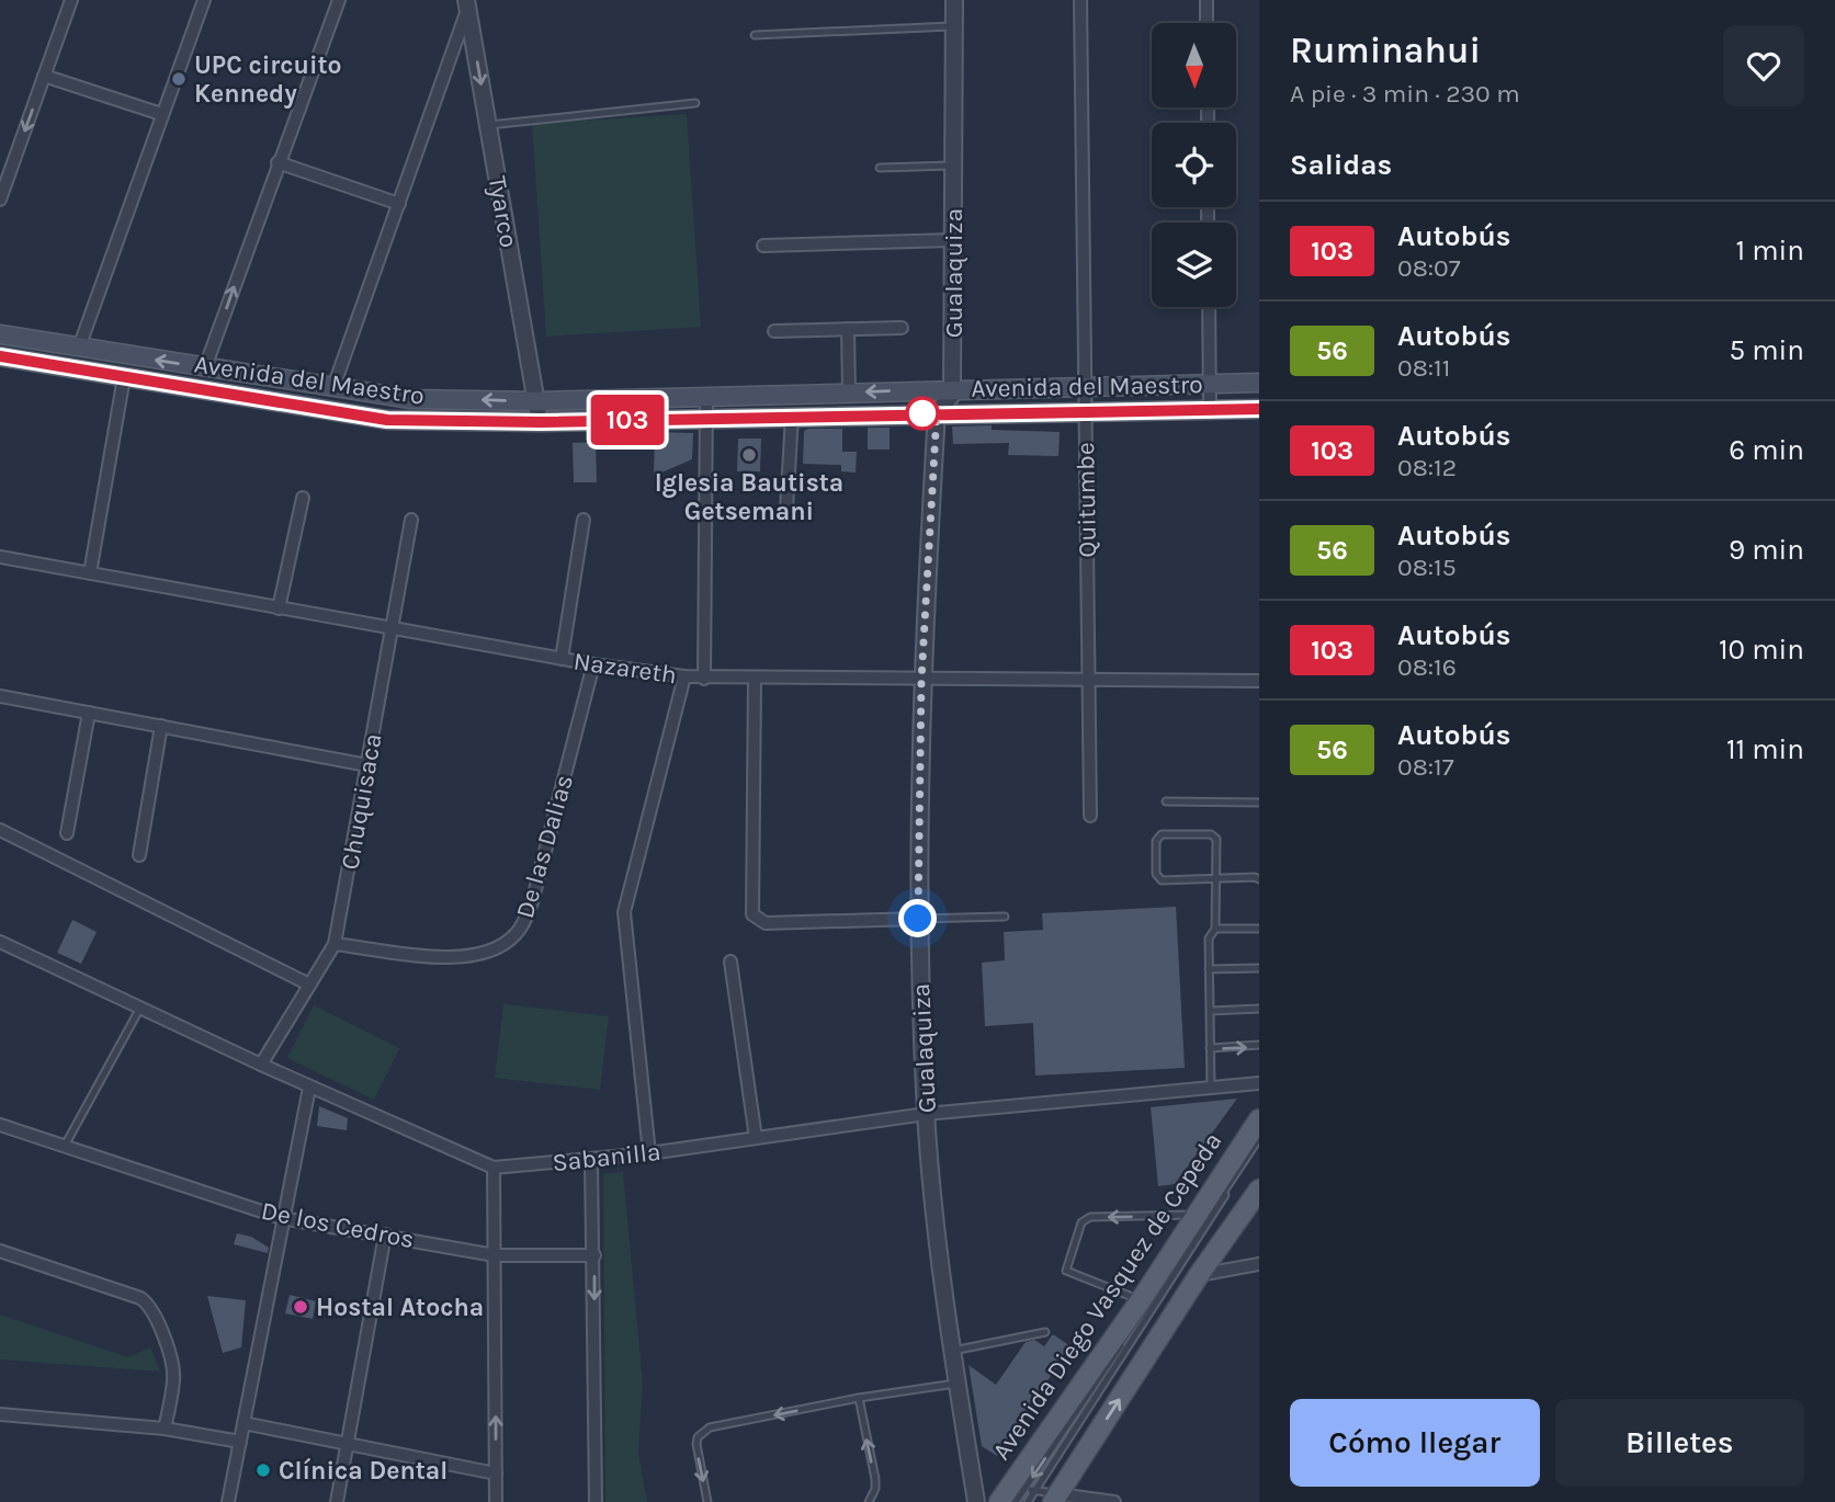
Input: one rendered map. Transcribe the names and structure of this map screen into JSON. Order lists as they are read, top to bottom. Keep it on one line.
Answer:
{"streets":{"main road":["Avenida del Maestro","Avenida Diego Vasquez de Cepeda"],"street":["Tyarco","Gualaquiza","Quitumbe","Nazareth","Chuquisaca","De las Dalias","Sabanilla","De los Cedros"]},"crossings":[["Tyarco","Avenida del Maestro"],["Gualaquiza","Avenida del Maestro"],["Gualaquiza","Nazareth"],["Gualaquiza","Sabanilla"],["Avenida del Maestro","Quitumbe"],["Quitumbe","Nazareth"],["Nazareth","Chuquisaca"],["Nazareth","De las Dalias"],["Chuquisaca","De las Dalias"],["Chuquisaca","Sabanilla"]],"places":["UPC circuito Kennedy","Iglesia Bautista Getsemani","Hostal Atocha","Clínica Dental"],"lines":["bus line 103"],"north":"bottom","page":{"on_map":"103","heading":[["Ruminahui","A pie · 3 min · 230 m"],"Salidas"],"list":[{"mark":"103","name":"Autobús","note":"08:07","value":"1 min"},{"mark":"56","name":"Autobús","note":"08:11","value":"5 min"},{"mark":"103","name":"Autobús","note":"08:12","value":"6 min"},{"mark":"56","name":"Autobús","note":"08:15","value":"9 min"},{"mark":"103","name":"Autobús","note":"08:16","value":"10 min"},{"mark":"56","name":"Autobús","note":"08:17","value":"11 min"}],"buttons":["Cómo llegar","Billetes"]}}
